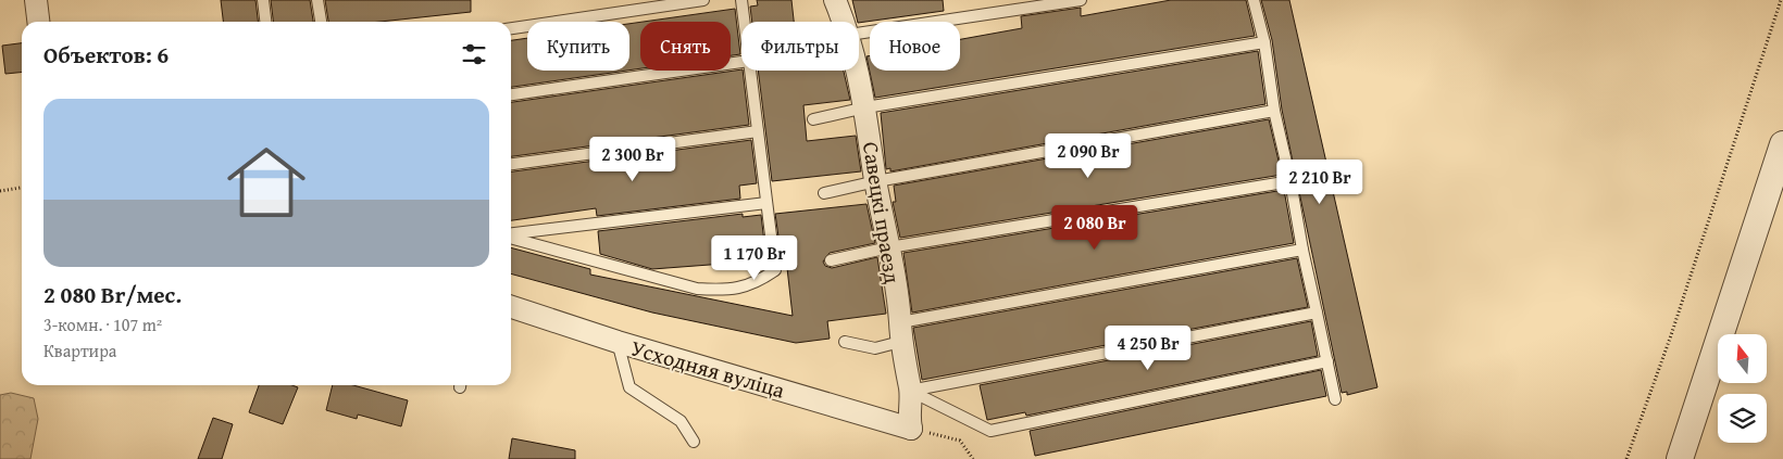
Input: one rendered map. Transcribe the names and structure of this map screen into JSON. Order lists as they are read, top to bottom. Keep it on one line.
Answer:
{"streets":{"street":["Савецкі праезд","Усходняя вуліца"]},"crossings":[["Савецкі праезд","Усходняя вуліца"]],"north":"top","page":{"chip":["Купить","Снять","Фильтры","Новое"],"heading":"Объектов: 6","list":[{"name":"2 080 Br/мес.","note":"3-комн. · 107 m² · Квартира"}],"price":["2 090 Br","2 300 Br","2 210 Br","2 080 Br","1 170 Br","4 250 Br"]}}
